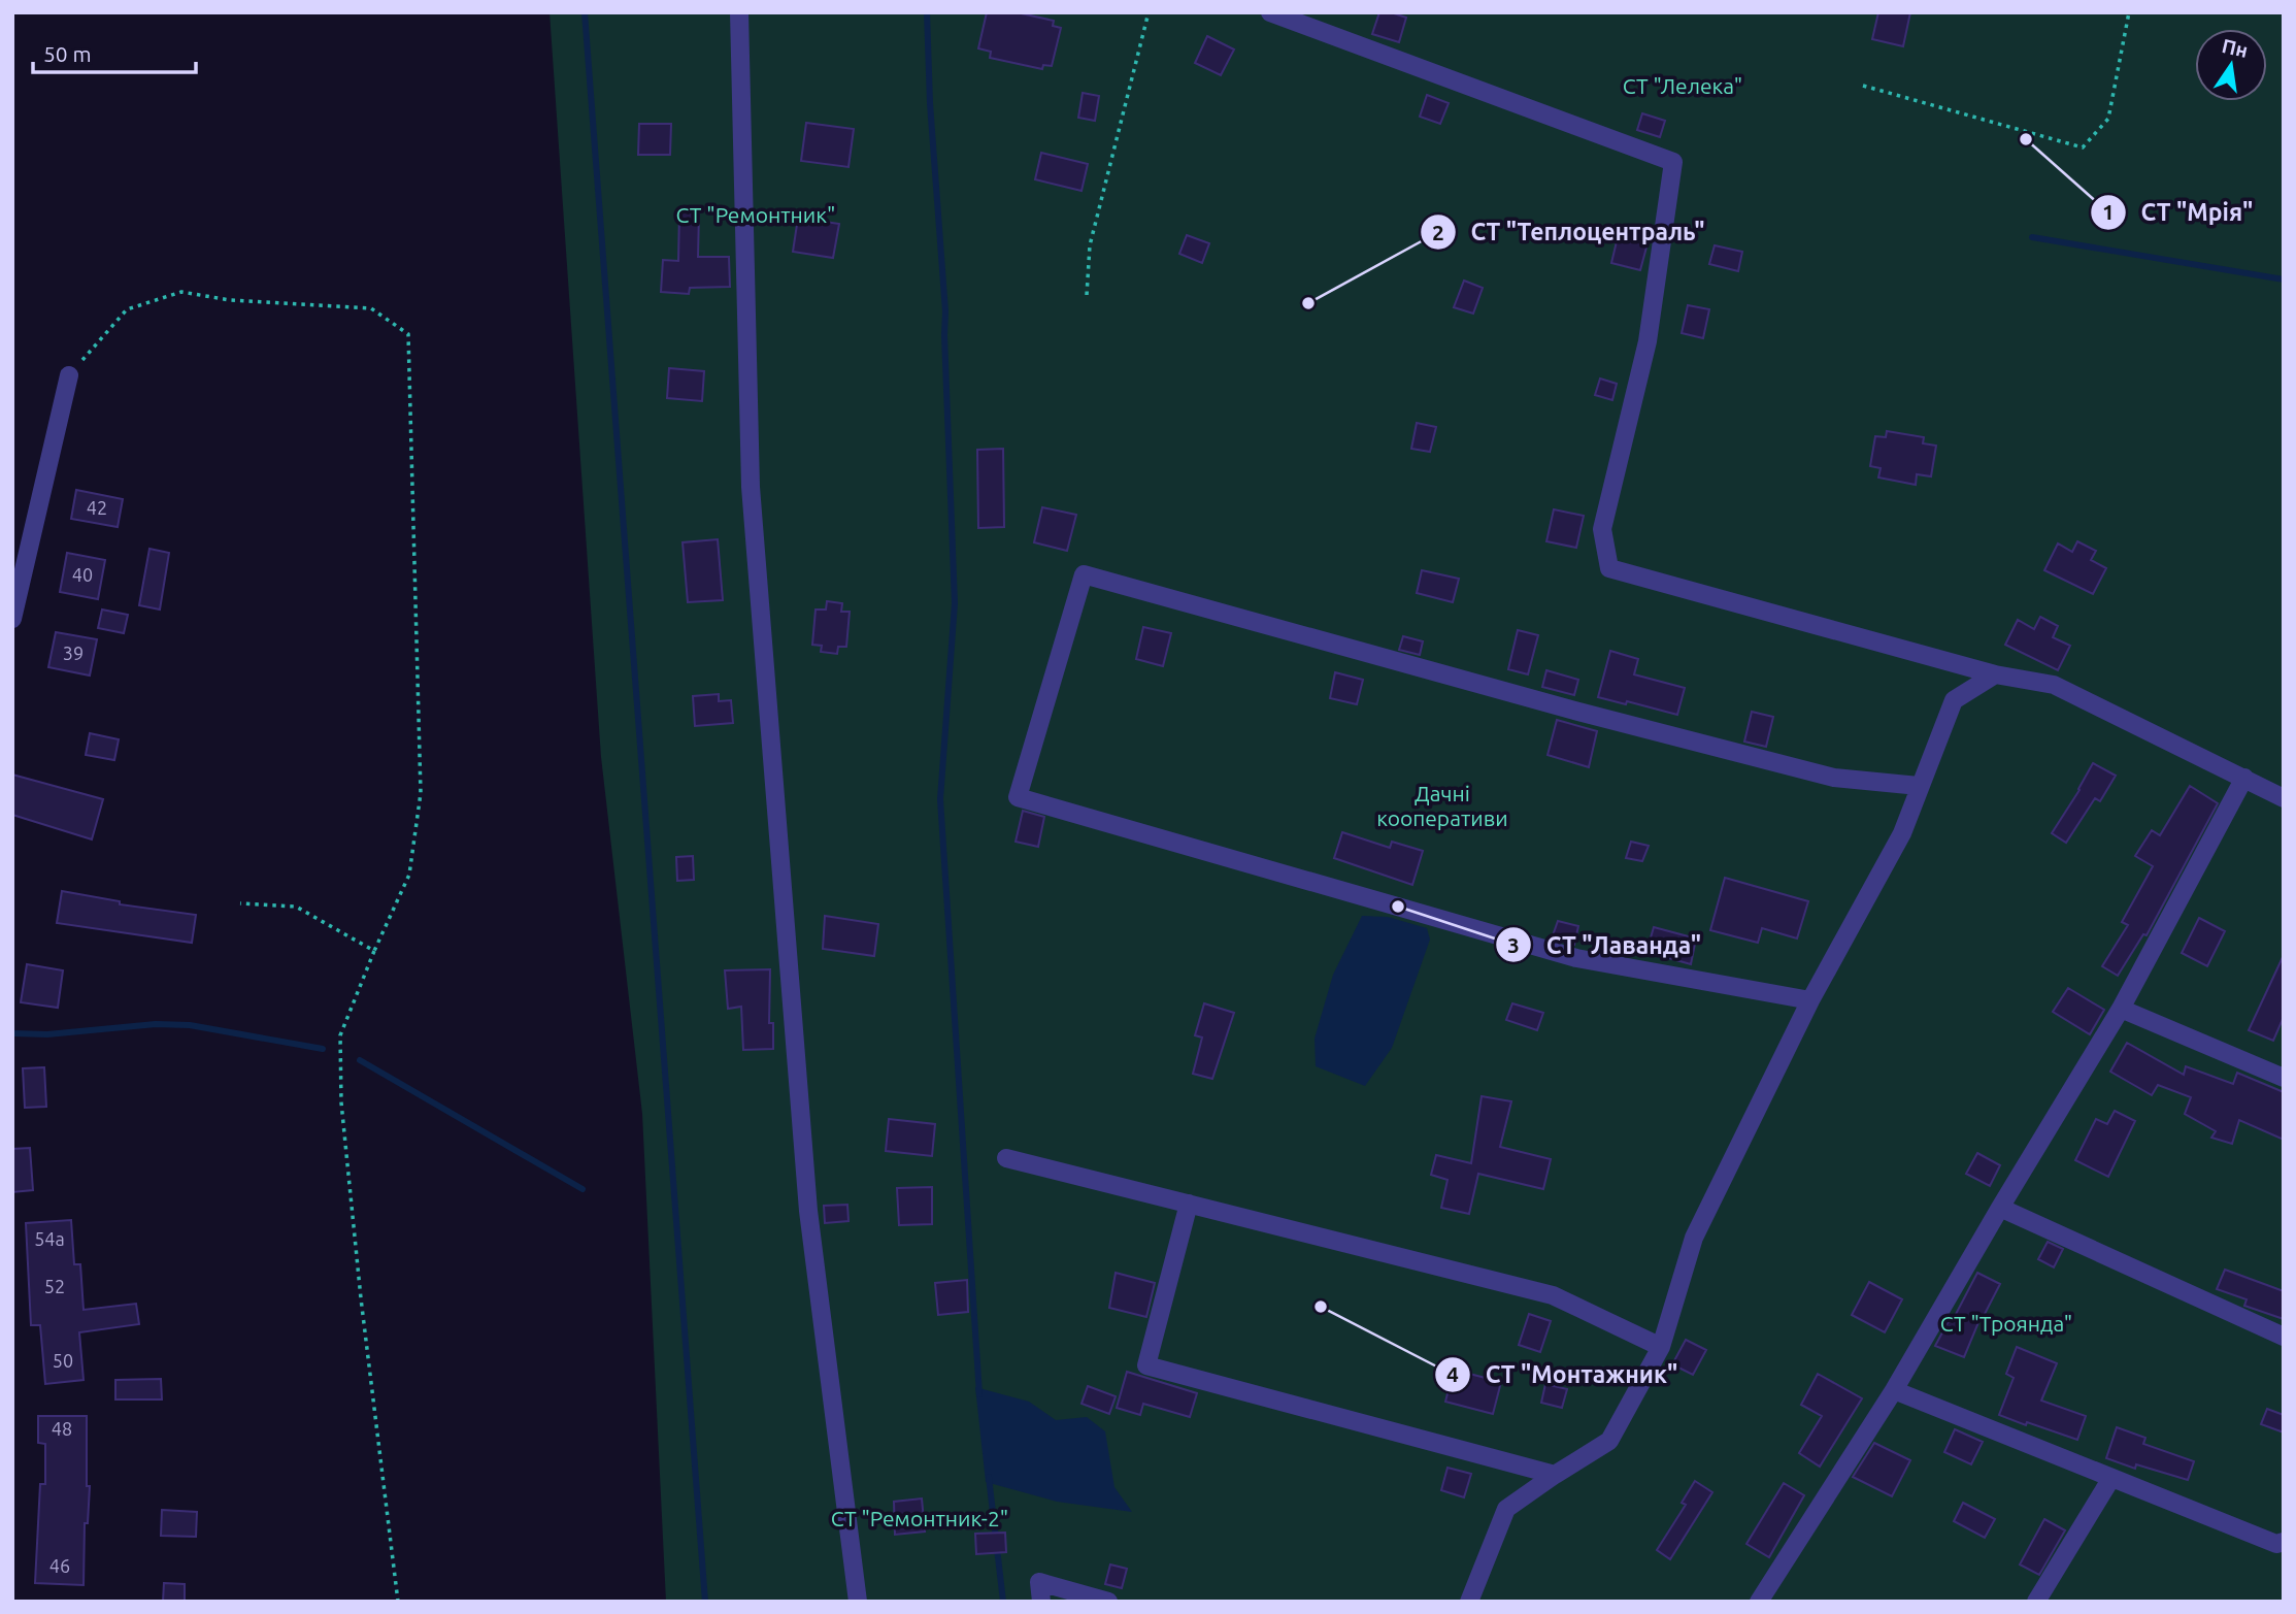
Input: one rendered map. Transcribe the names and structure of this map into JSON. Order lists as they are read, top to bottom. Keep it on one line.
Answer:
{"parks":["СТ \"Лелека\"","СТ \"Ремонтник\"","Дачні кооперативи","СТ \"Троянда\"","СТ \"Ремонтник-2\""],"places":["СТ \"Мрія\"","СТ \"Теплоцентраль\"","СТ \"Лаванда\"","СТ \"Монтажник\""],"house_numbers":["42","40","39","54а","52","50","48","46"],"scale_bar":"50 m","north":"top"}
